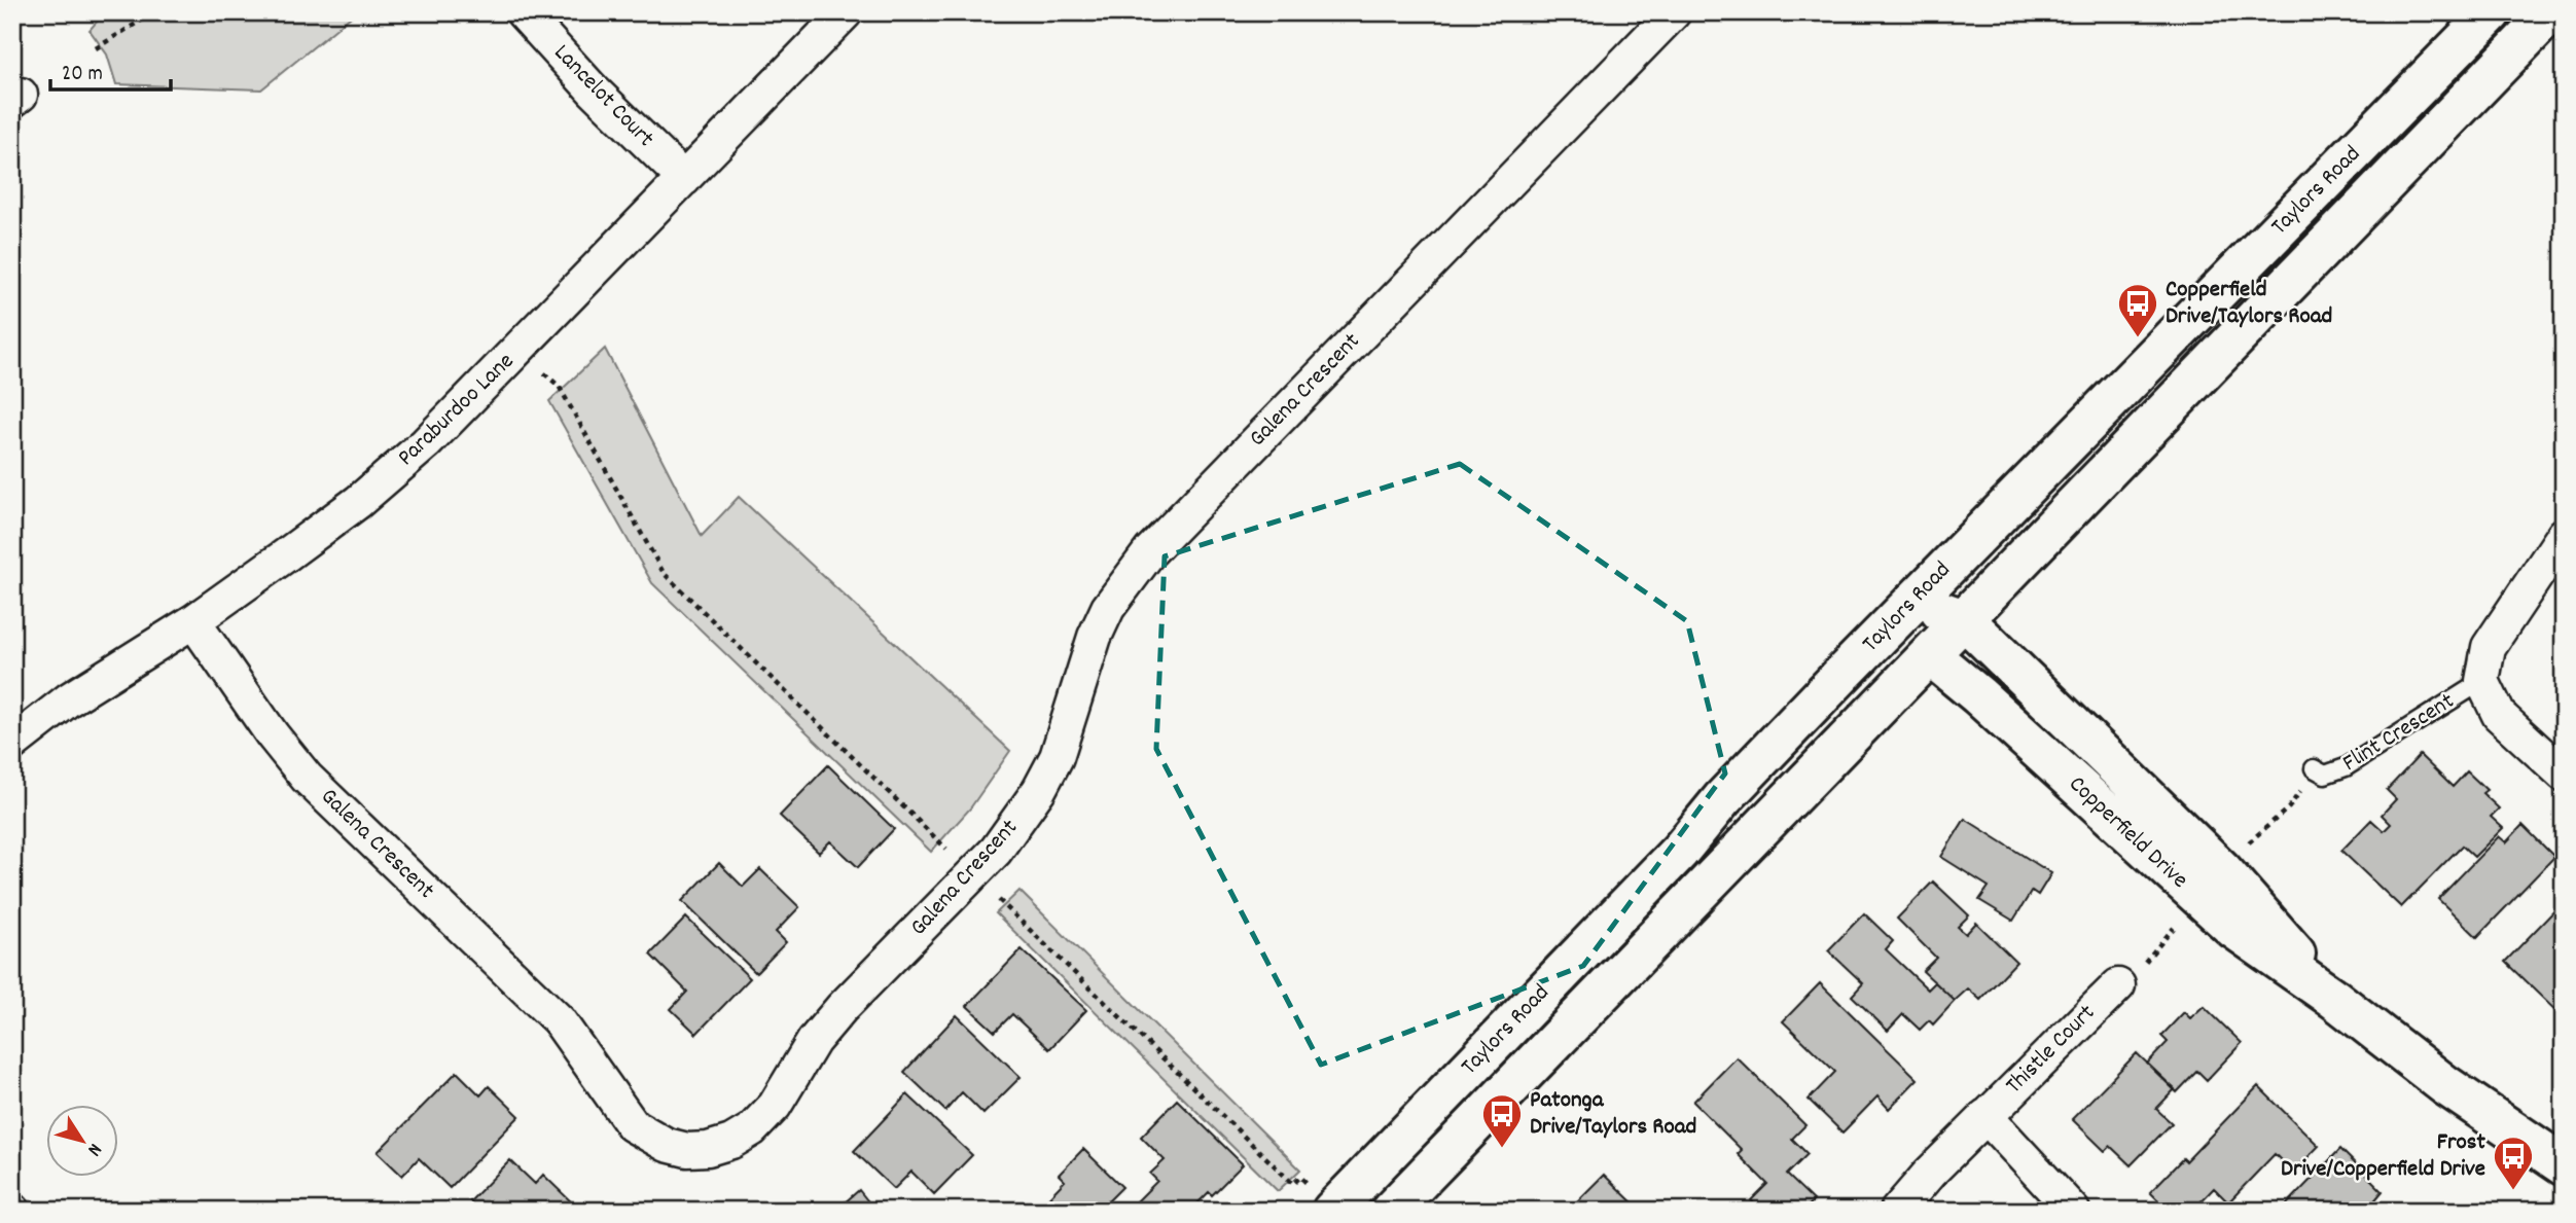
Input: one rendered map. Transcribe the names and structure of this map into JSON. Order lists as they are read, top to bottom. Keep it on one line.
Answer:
{"streets":{"main road":["Taylors Road","Copperfield Drive"],"street":["Lancelot Court","Galena Crescent","Paraburdoo Lane","Flint Crescent","Thistle Court"]},"crossings":[["Lancelot Court","Paraburdoo Lane"],["Taylors Road","Copperfield Drive"],["Galena Crescent","Paraburdoo Lane"]],"places":{"bus stop":["Copperfield Drive/Taylors Road","Patonga Drive/Taylors Road","Frost Drive/Copperfield Drive"]},"scale_bar":"20 m","north":"bottom right"}
